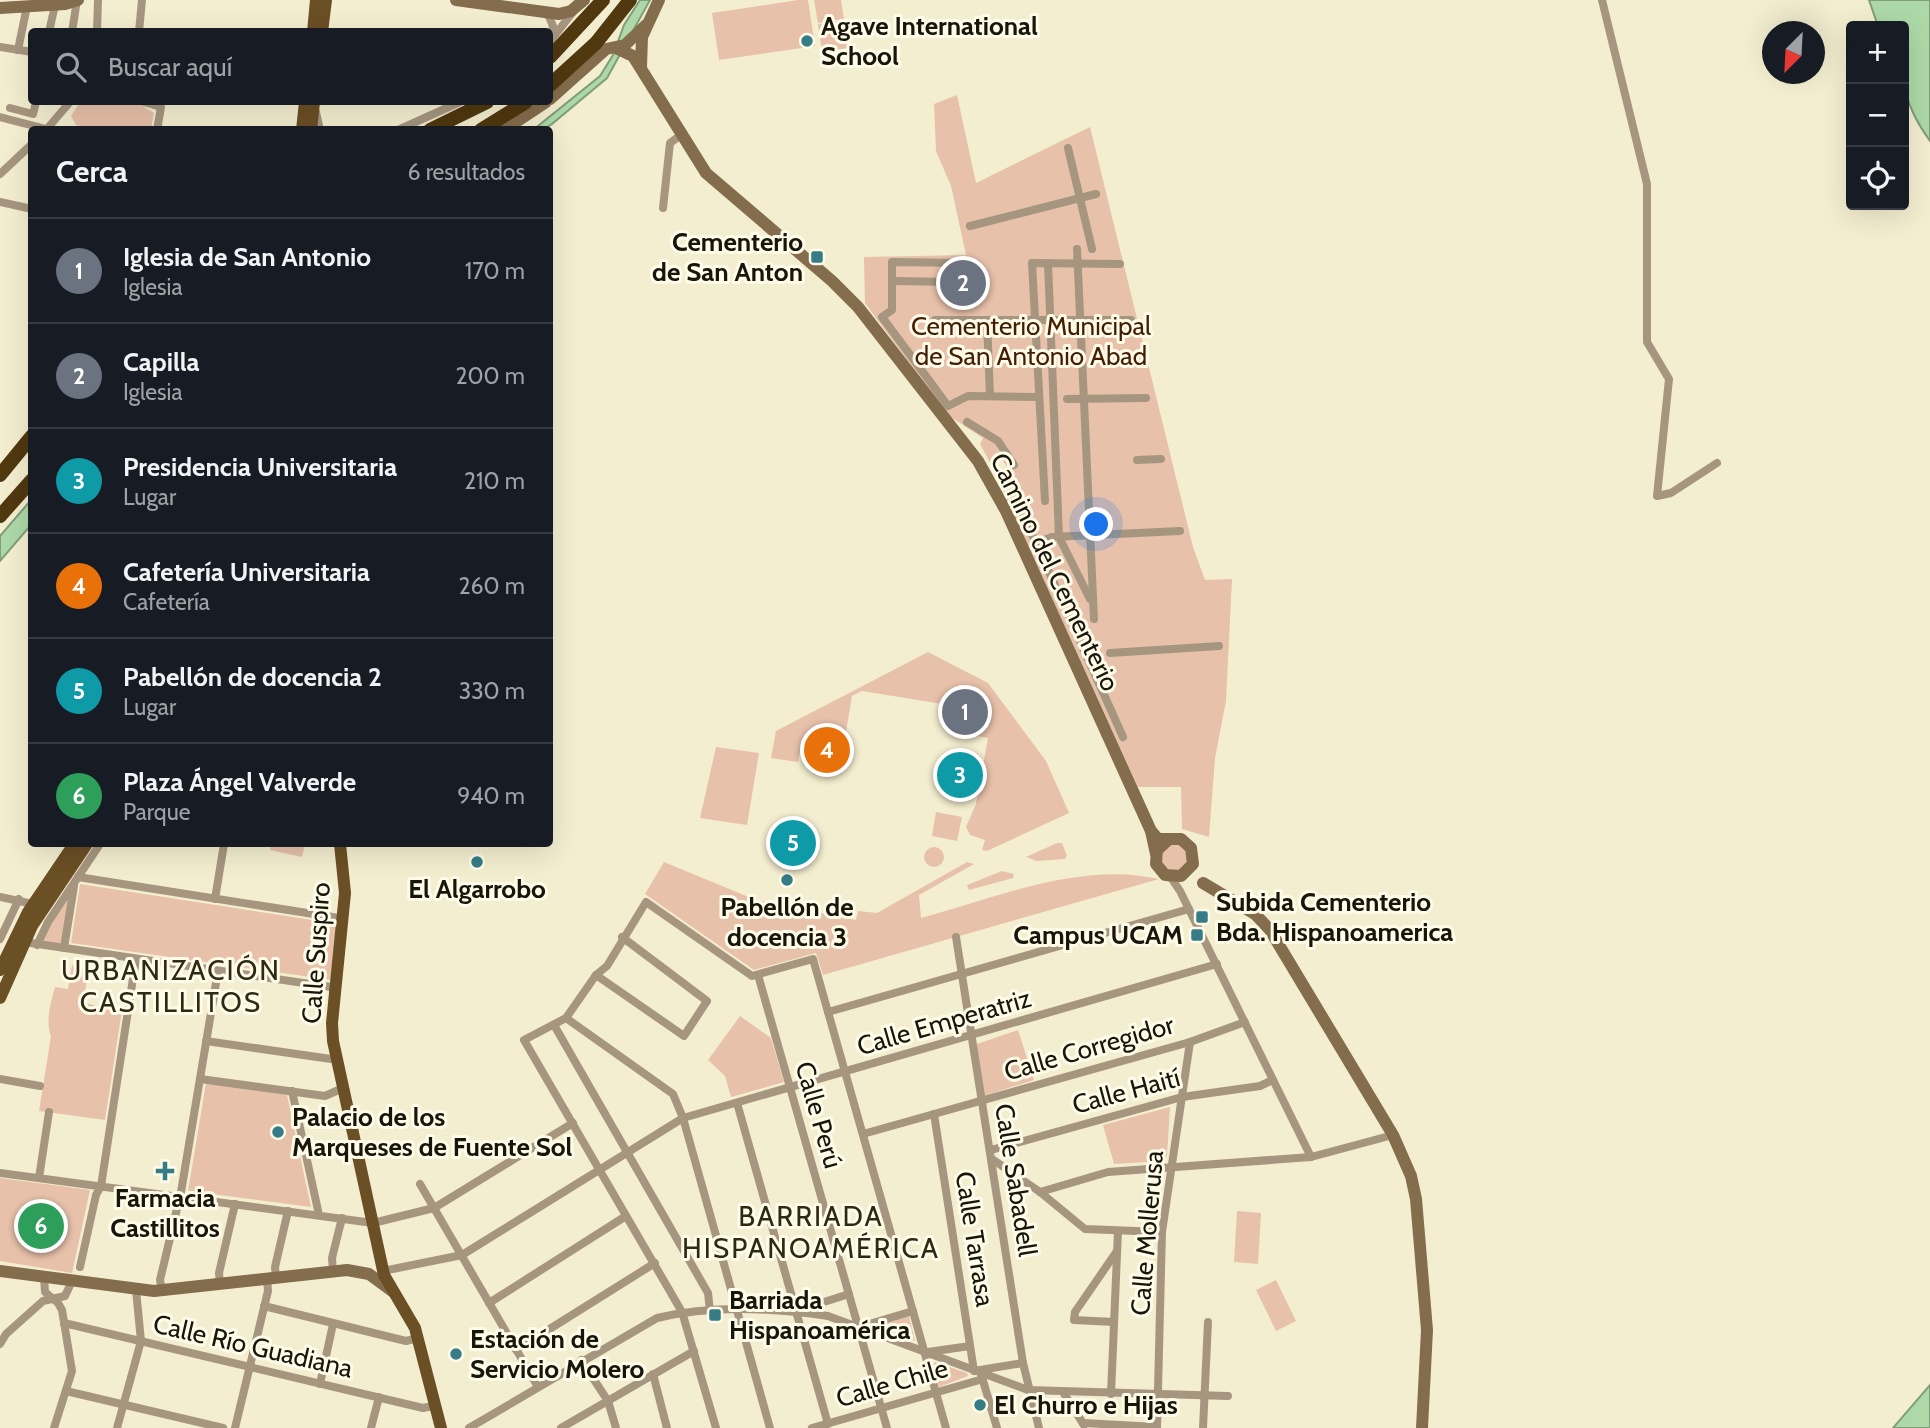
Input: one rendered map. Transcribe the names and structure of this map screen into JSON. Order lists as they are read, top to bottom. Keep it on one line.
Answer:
{"streets":{"main road":["Camino del Cementerio","Calle Suspiro"],"street":["Calle Emperatriz","Calle Corregidor","Calle Haití","Calle Perú","Calle Sabadell","Calle Mollerusa","Calle Tarrasa","Calle Río Guadiana","Calle Chile"]},"crossings":[["Calle Suspiro","Calle Río Guadiana"],["Calle Emperatriz","Calle Perú"],["Calle Emperatriz","Calle Sabadell"],["Calle Corregidor","Calle Sabadell"],["Calle Corregidor","Calle Mollerusa"],["Calle Corregidor","Calle Tarrasa"],["Calle Haití","Calle Sabadell"],["Calle Haití","Calle Mollerusa"],["Calle Perú","Calle Chile"],["Calle Sabadell","Calle Chile"],["Calle Tarrasa","Calle Chile"]],"districts":["URBANIZACIÓN CASTILLITOS","BARRIADA HISPANOAMÉRICA"],"parks":["Cementerio Municipal de San Antonio Abad"],"places":{"other":["Agave International School","El Algarrobo","Pabellón de docencia 3","Palacio de los Marqueses de Fuente Sol","Estación de Servicio Molero","El Churro e Hijas"],"transit":["Cementerio de San Anton","Subida Cementerio Bda. Hispanoamerica","Campus UCAM","Barriada Hispanoamérica"],"health":["Farmacia Castillitos"]},"north":"bottom left","page":{"map_buttons":["+","−"],"search":"Buscar aquí","heading":["Cerca","6 resultados"],"list":[{"mark":"1","name":"Iglesia de San Antonio","note":"Iglesia","value":"170 m"},{"mark":"2","name":"Capilla","note":"Iglesia","value":"200 m"},{"mark":"3","name":"Presidencia Universitaria","note":"Lugar","value":"210 m"},{"mark":"4","name":"Cafetería Universitaria","note":"Cafetería","value":"260 m"},{"mark":"5","name":"Pabellón de docencia 2","note":"Lugar","value":"330 m"},{"mark":"6","name":"Plaza Ángel Valverde","note":"Parque","value":"940 m"}],"pins":["2","1","4","3","5","6"]}}
